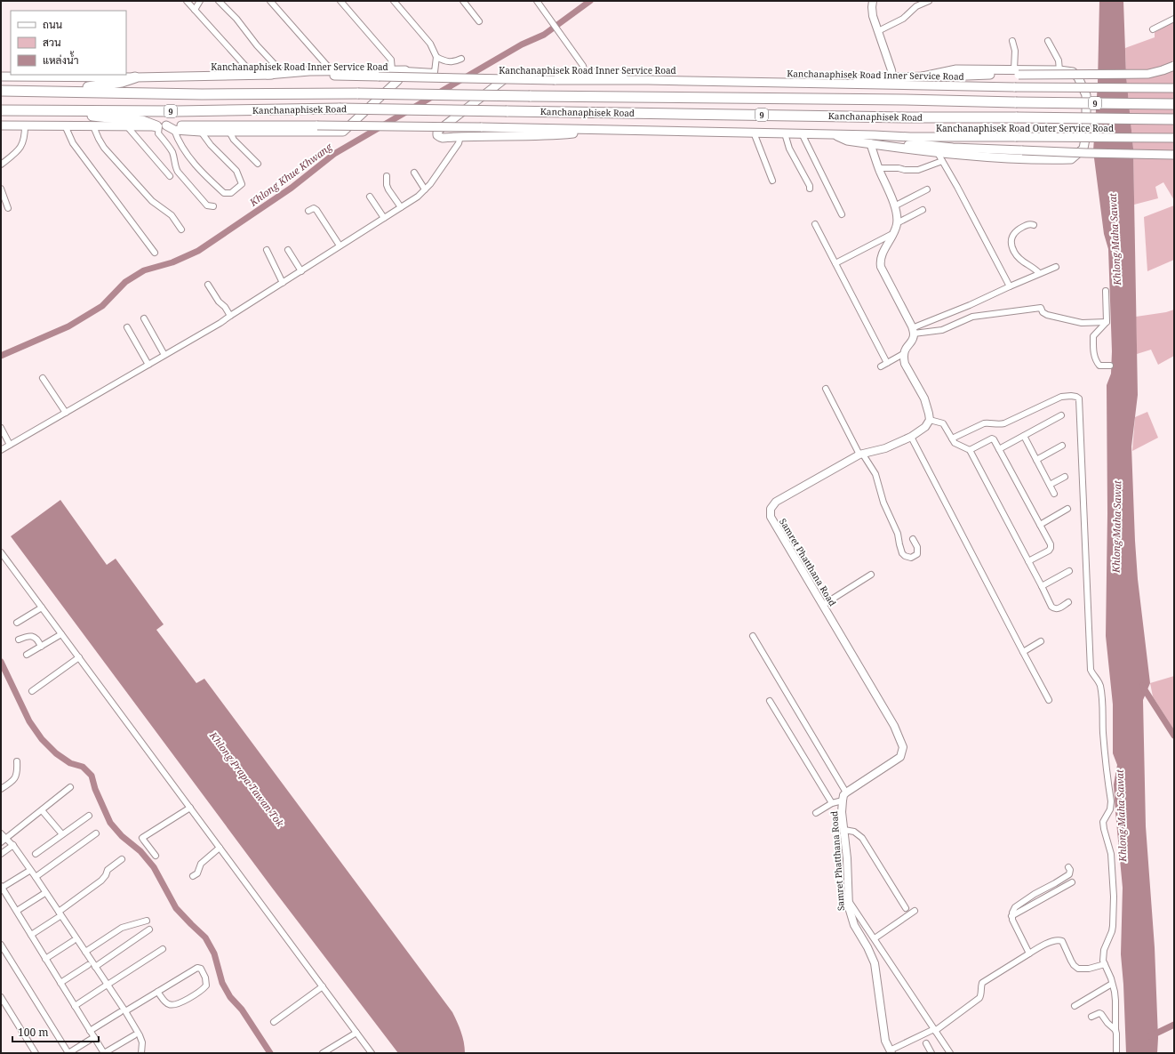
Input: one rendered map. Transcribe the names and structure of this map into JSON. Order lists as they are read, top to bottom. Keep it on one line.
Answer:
{"streets":{"highway":["9","Kanchanaphisek Road"],"main road":["Kanchanaphisek Road Inner Service Road","Kanchanaphisek Road Outer Service Road"],"street":["Samret Phatthana Road"]},"water":["Khlong Khue Khwang","Khlong Maha Sawat","Khlong Prapa Tawan Tok"],"legend":["ถนน","สวน","แหล่งน้ำ"],"scale_bar":"100 m"}
